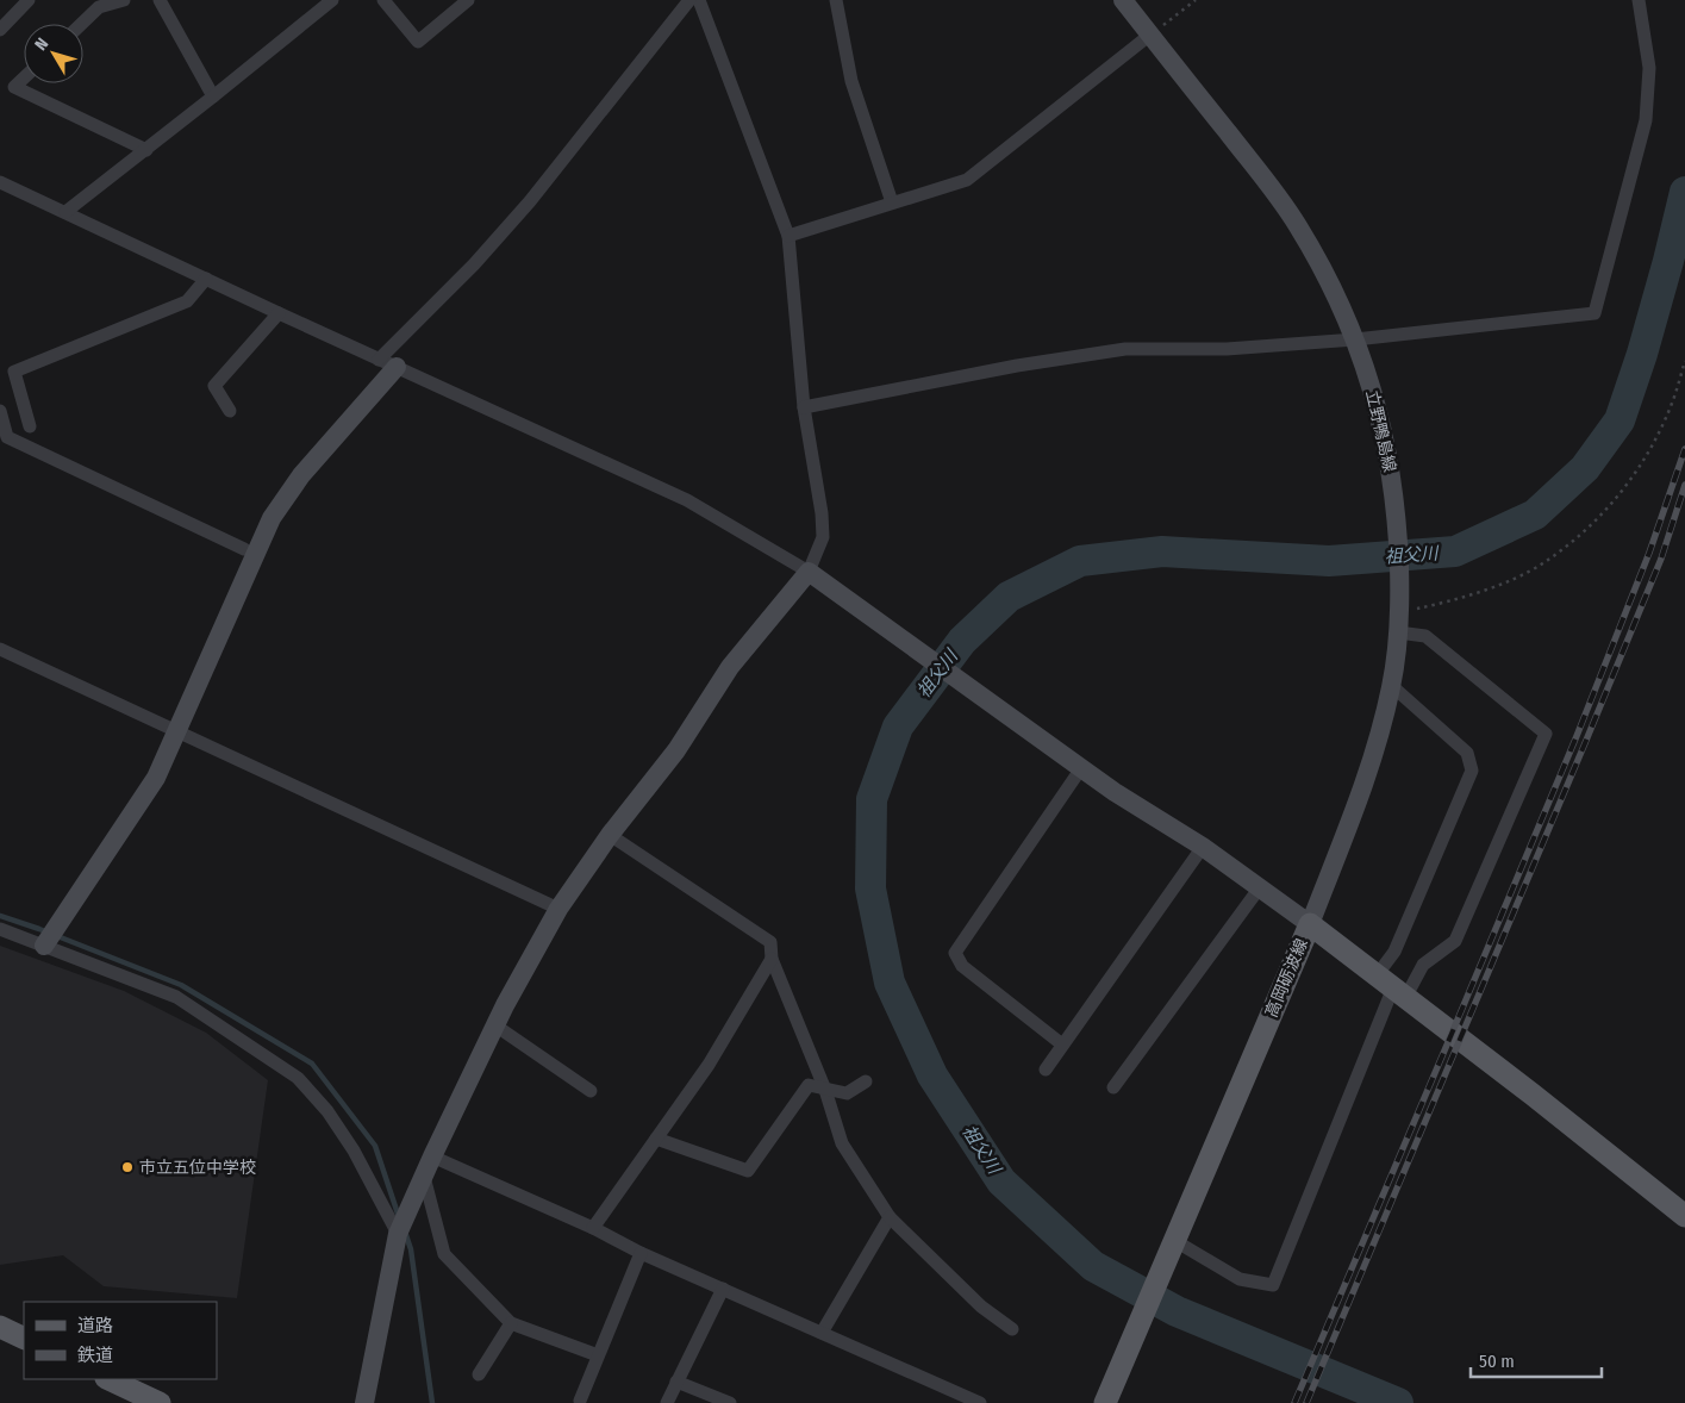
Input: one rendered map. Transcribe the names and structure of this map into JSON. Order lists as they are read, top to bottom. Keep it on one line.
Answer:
{"streets":{"main road":["高岡砺波線"],"street":["立野鴨島線"]},"crossings":[["立野鴨島線","高岡砺波線"]],"water":["祖父川"],"places":["市立五位中学校"],"legend":["道路","鉄道"],"scale_bar":"50 m","north":"top left"}
